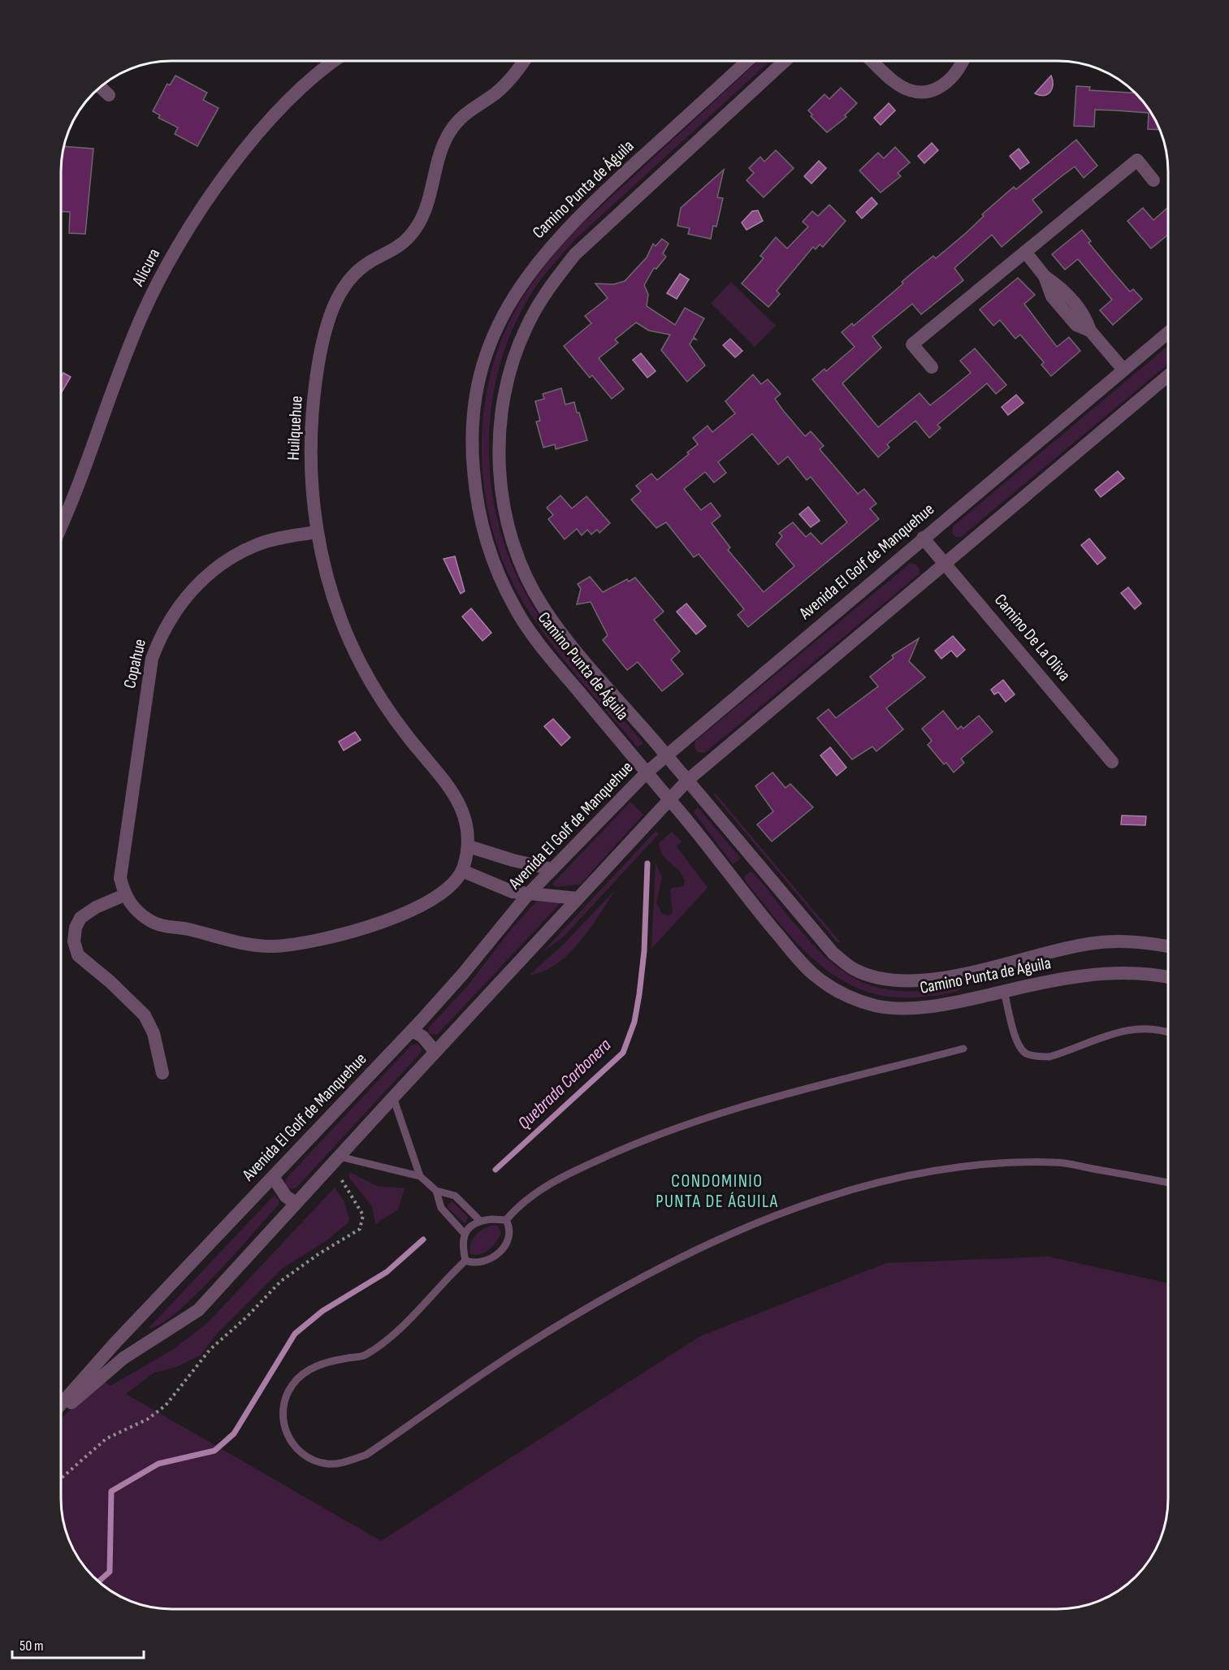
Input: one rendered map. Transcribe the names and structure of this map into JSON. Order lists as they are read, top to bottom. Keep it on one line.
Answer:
{"streets":{"street":["Camino Punta de Águila","Alicura","Huilquehue","Avenida El Golf de Manquehue","Camino De La Oliva","Copahue"]},"crossings":[["Camino Punta de Águila","Avenida El Golf de Manquehue"],["Huilquehue","Copahue"],["Avenida El Golf de Manquehue","Camino De La Oliva"]],"districts":["CONDOMINIO PUNTA DE ÁGUILA"],"water":["Quebrada Carbonera"],"scale_bar":"50 m"}
